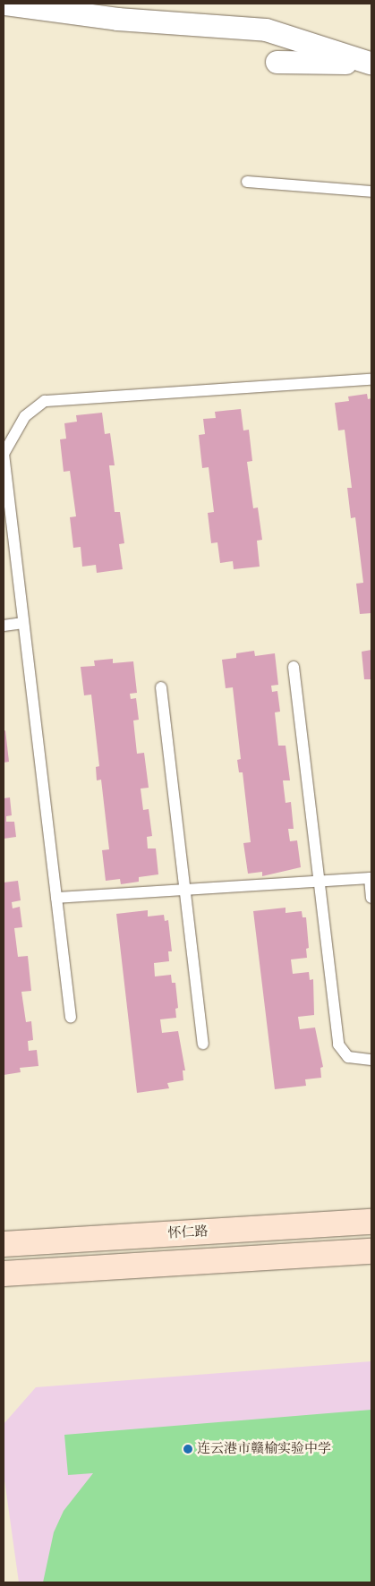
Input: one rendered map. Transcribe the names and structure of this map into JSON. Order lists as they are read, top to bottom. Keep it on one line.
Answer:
{"streets":{"main road":["怀仁路"]},"places":["连云港市赣榆实验中学"]}
